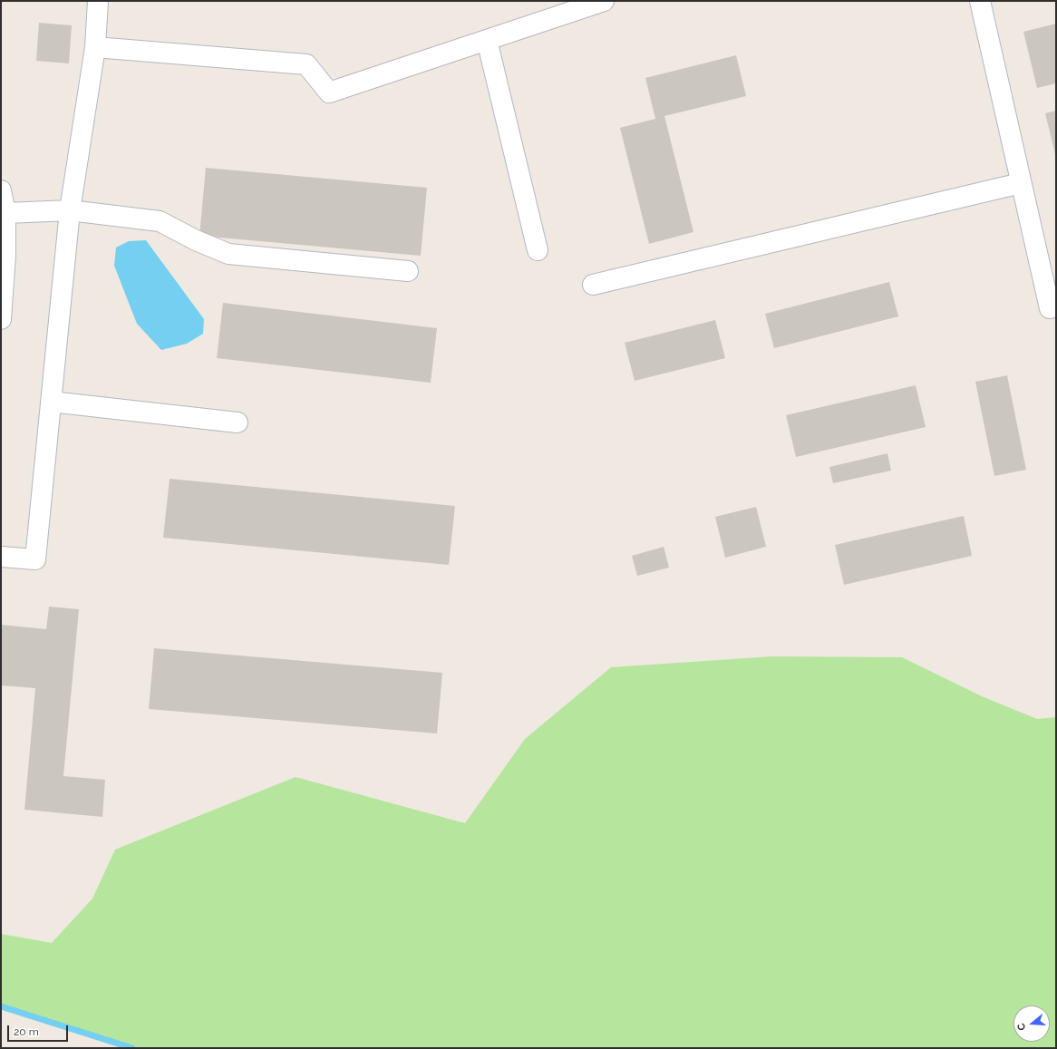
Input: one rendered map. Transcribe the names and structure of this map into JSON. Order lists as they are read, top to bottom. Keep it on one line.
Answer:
{"scale_bar":"20 m","north":"left"}
